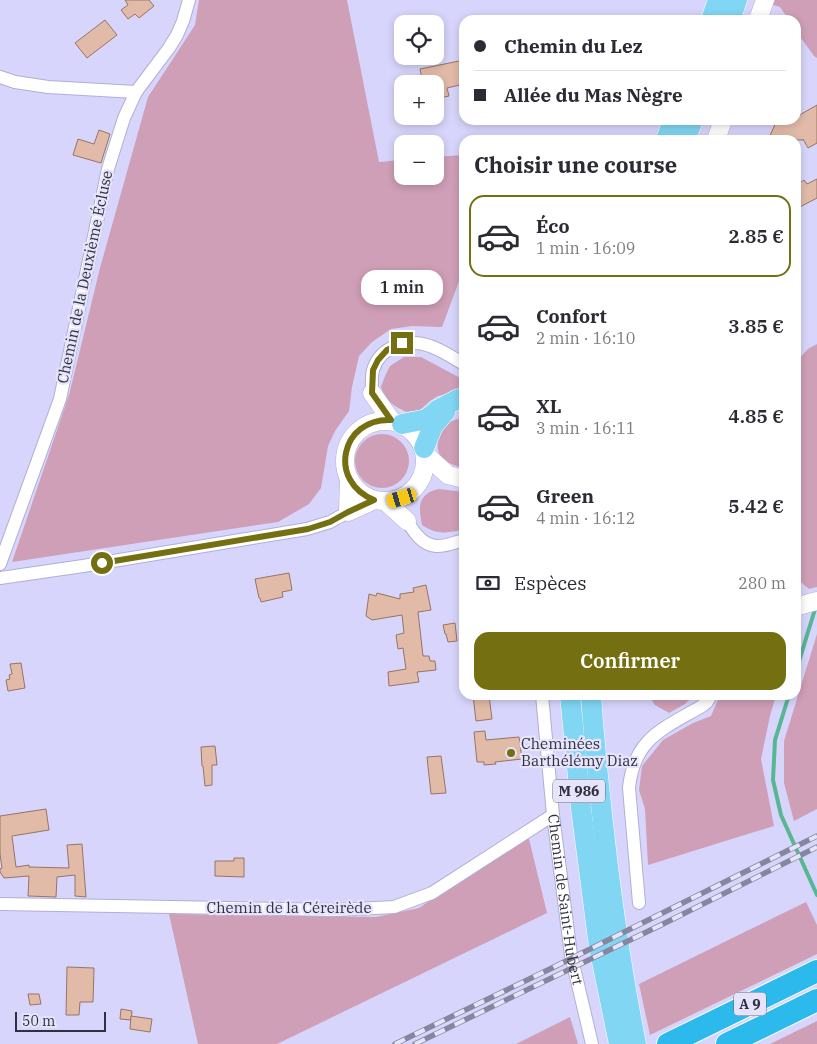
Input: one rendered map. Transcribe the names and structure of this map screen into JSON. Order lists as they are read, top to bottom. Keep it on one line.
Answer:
{"streets":{"highway":["A 9"],"main road":["M 986"],"street":["Chemin de la Deuxième Écluse","Chemin de Saint-Hubert","Chemin de la Céreirède"]},"crossings":[["Chemin de Saint-Hubert","Chemin de la Céreirède"]],"places":["Cheminées Barthélémy Diaz"],"scale_bar":"50 m","page":{"map_buttons":["+","−"],"banner":["Chemin du Lez","Allée du Mas Nègre"],"heading":"Choisir une course","list":[{"name":"Éco","note":"1 min · 16:09","value":"2.85 €"},{"name":"Confort","note":"2 min · 16:10","value":"3.85 €"},{"name":"XL","note":"3 min · 16:11","value":"4.85 €"},{"name":"Green","note":"4 min · 16:12","value":"5.42 €"}],"bubble":"1 min","pay":["Espèces","280 m"],"buttons":"Confirmer","scale":"50 m"}}
